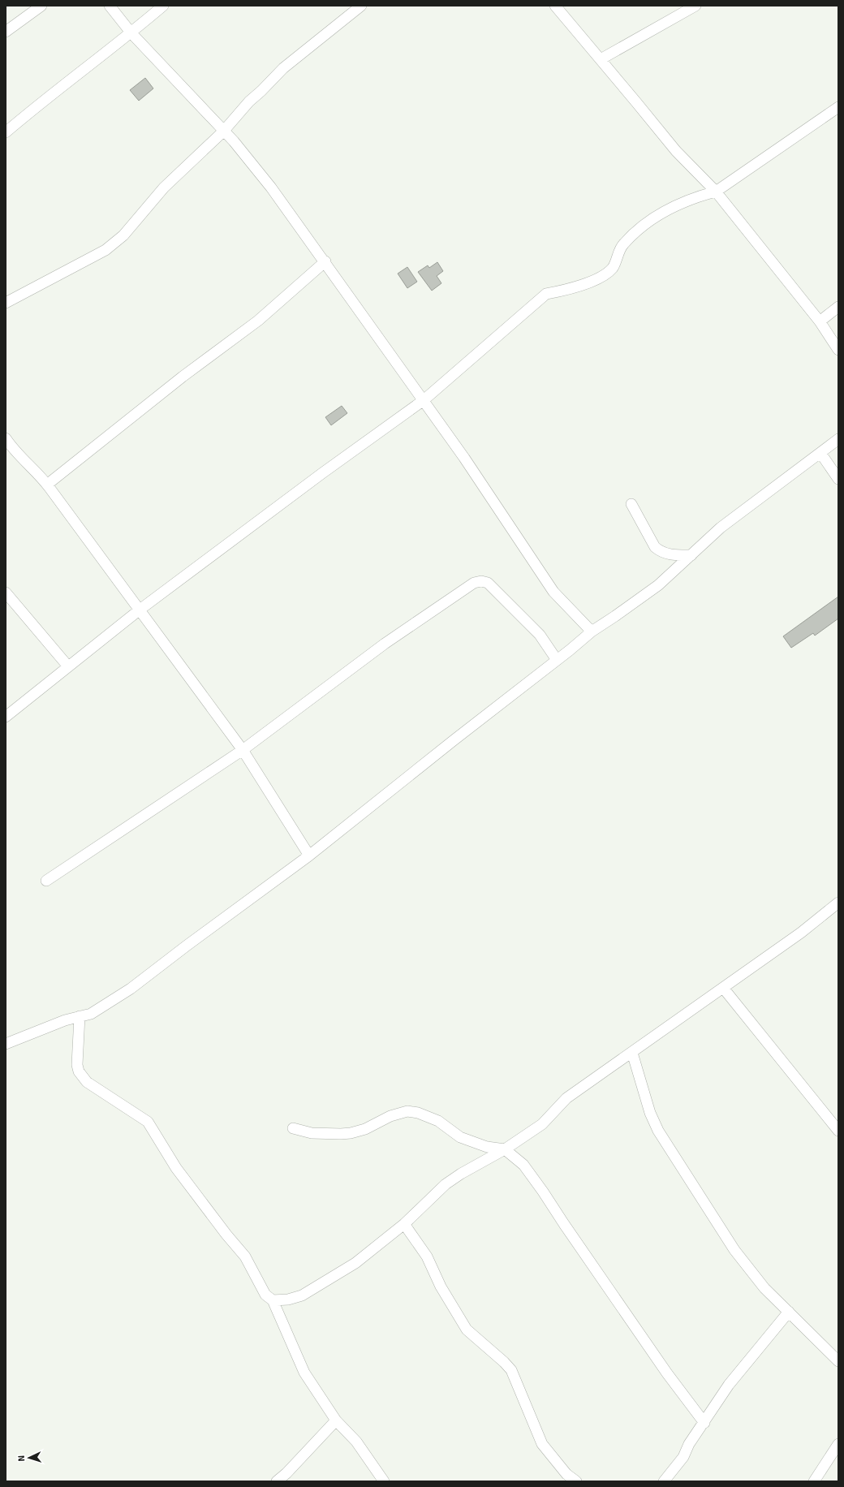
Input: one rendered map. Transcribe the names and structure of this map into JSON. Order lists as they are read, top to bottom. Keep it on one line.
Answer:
{"north":"left"}
